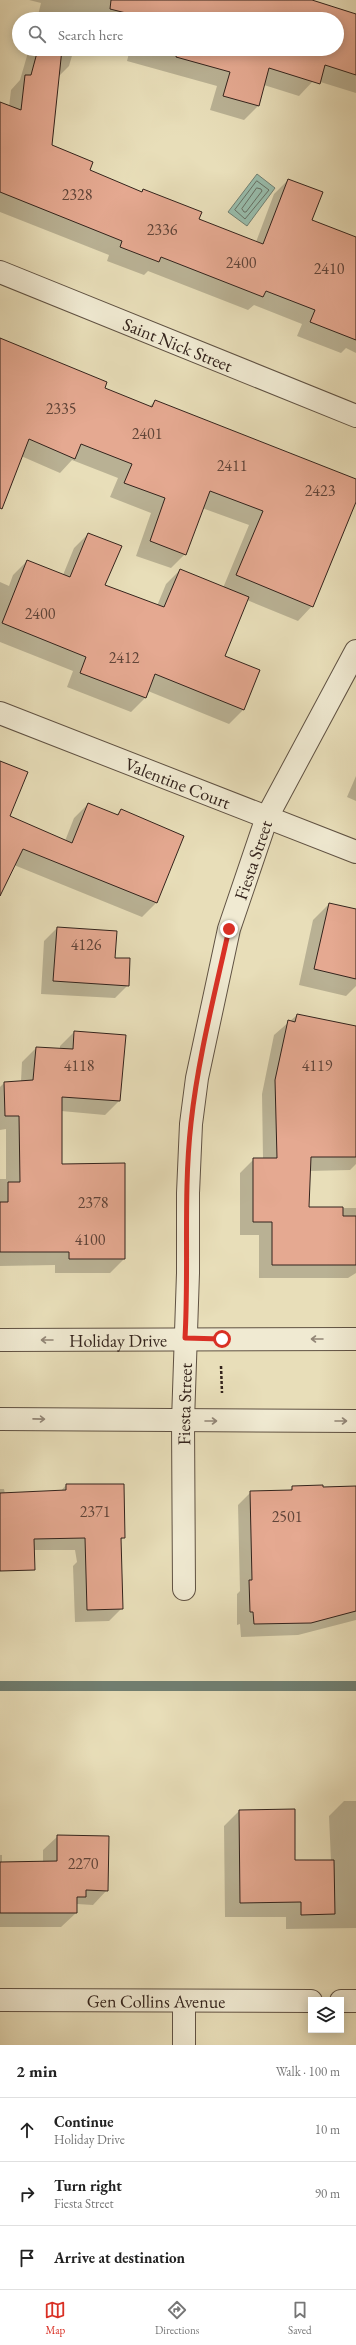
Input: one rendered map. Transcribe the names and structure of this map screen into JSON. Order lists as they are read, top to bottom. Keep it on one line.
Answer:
{"streets":{"street":["Saint Nick Street","Valentine Court","Fiesta Street","Holiday Drive","Gen Collins Avenue"]},"crossings":[["Valentine Court","Fiesta Street"],["Fiesta Street","Holiday Drive"]],"house_numbers":["2328","2336","2400","2410","2335","2401","2411","2423","2400","2412","4126","4118","4119","2378","4100","2371","2501","2270"],"page":{"search":"Search here","heading":["2 min","Walk · 100 m"],"list":[["Continue","Holiday Drive","10 m"],["Turn right","Fiesta Street","90 m"],"Arrive at destination"],"nav":["Map","Directions","Saved"]}}
